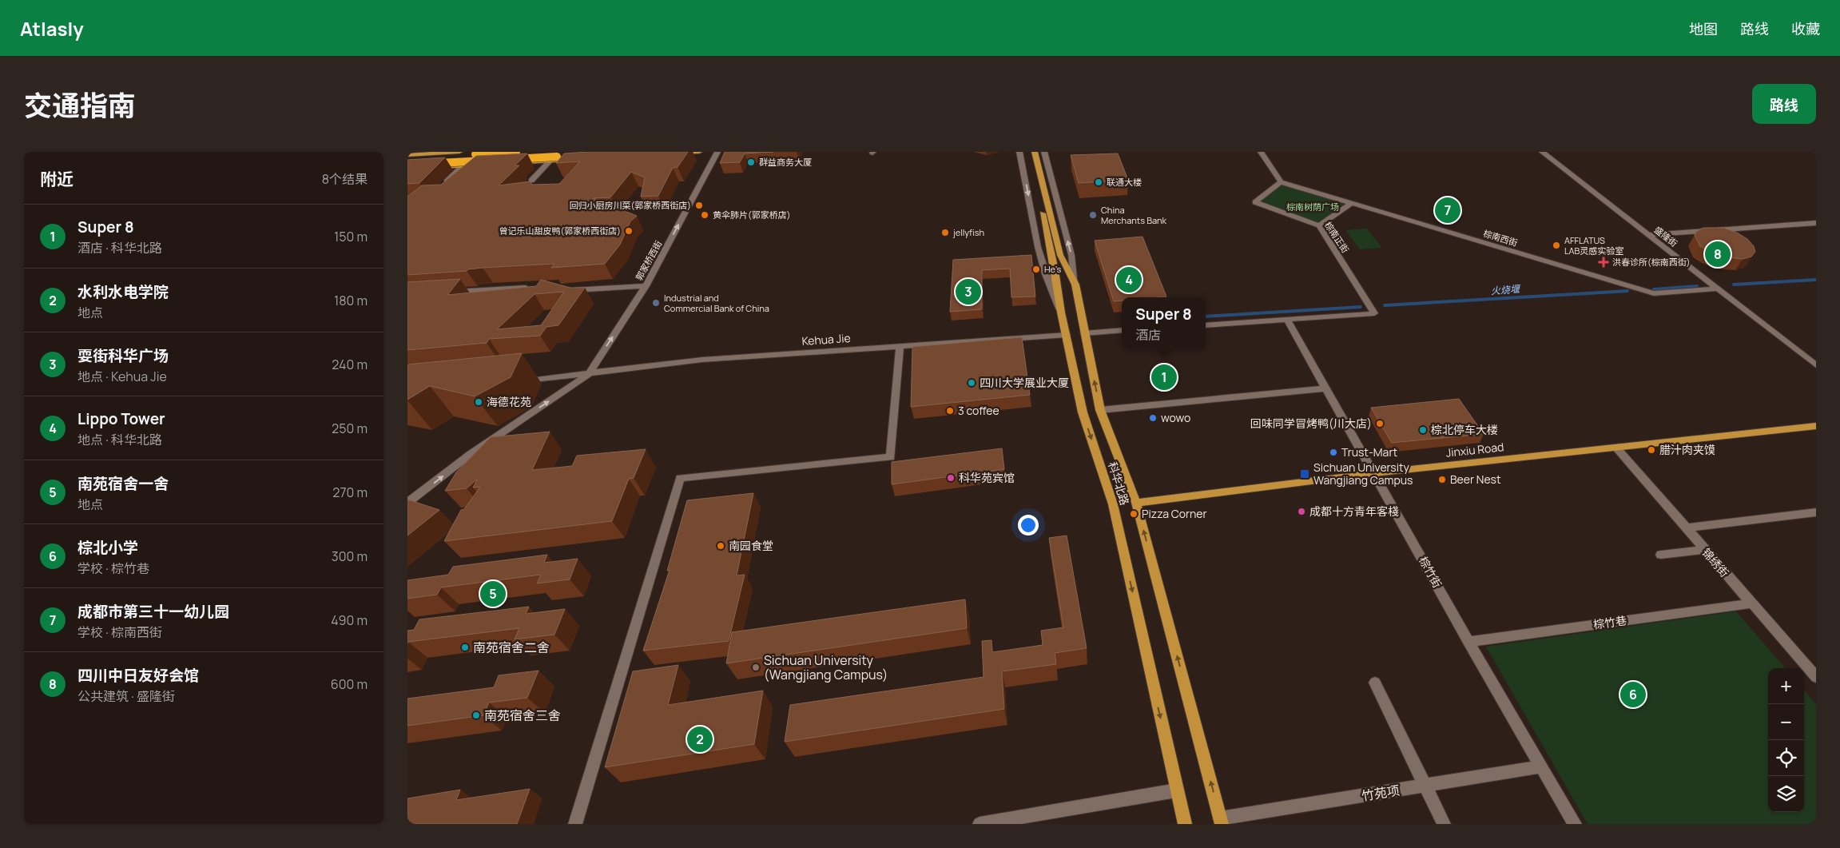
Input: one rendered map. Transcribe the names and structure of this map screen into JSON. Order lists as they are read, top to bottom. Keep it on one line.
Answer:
{"streets":{"main road":["Jinxiu Road","科华北路"],"street":["盛隆街","棕南正街","棕南西街","郭家桥西街","Kehua Jie","锦绣街","棕竹街","棕竹巷","竹苑项"]},"crossings":[["盛隆街","棕南西街"],["棕南正街","棕南西街"],["棕南正街","棕竹街"],["郭家桥西街","Kehua Jie"],["Kehua Jie","科华北路"],["Jinxiu Road","科华北路"],["Jinxiu Road","锦绣街"],["Jinxiu Road","棕竹街"],["科华北路","竹苑项"],["锦绣街","棕竹巷"],["棕竹街","棕竹巷"],["棕竹街","竹苑项"]],"one_way":["郭家桥西街"],"water":["火烧堰"],"parks":["棕南树荫广场"],"places":{"other":["群益商务大厦","联通大楼","回归小厨房川菜(郭家桥西街店)","黄伞肺片(郭家桥店)","China Merchants Bank","曾记乐山甜皮鸭(郭家桥西街店)","jellyfish","AFFLATUS LAB灵感实验室","He's","Industrial and Commercial Bank of China","四川大学展业大厦","海德花苑","3 coffee","wowo","回味同学冒烤鸭(川大店)","棕北停车大楼","腊汁肉夹馍","Trust-Mart","科华苑宾馆","Beer Nest","成都十方青年客棧","Pizza Corner","南园食堂","南苑宿舍二舍","Sichuan University (Wangjiang Campus)","南苑宿舍三舍"],"health":["洪春诊所(棕南西街)"],"transit":["Sichuan University Wangjiang Campus"]},"page":{"header":"Atlasly","nav":["地图","路线","收藏"],"title":"交通指南","buttons":"路线","heading":["附近","8个结果"],"pins":["7","8","4","3","1","5","6","2"],"list":[{"mark":"1","name":"Super 8","note":"酒店 · 科华北路","value":"150 m"},{"mark":"2","name":"水利水电学院","note":"地点","value":"180 m"},{"mark":"3","name":"耍街科华广场","note":"地点 · Kehua Jie","value":"240 m"},{"mark":"4","name":"Lippo Tower","note":"地点 · 科华北路","value":"250 m"},{"mark":"5","name":"南苑宿舍一舍","note":"地点","value":"270 m"},{"mark":"6","name":"棕北小学","note":"学校 · 棕竹巷","value":"300 m"},{"mark":"7","name":"成都市第三十一幼儿园","note":"学校 · 棕南西街","value":"490 m"},{"mark":"8","name":"四川中日友好会馆","note":"公共建筑 · 盛隆街","value":"600 m"}],"popup":["Super 8","酒店"],"map_buttons":["+","−"]}}
